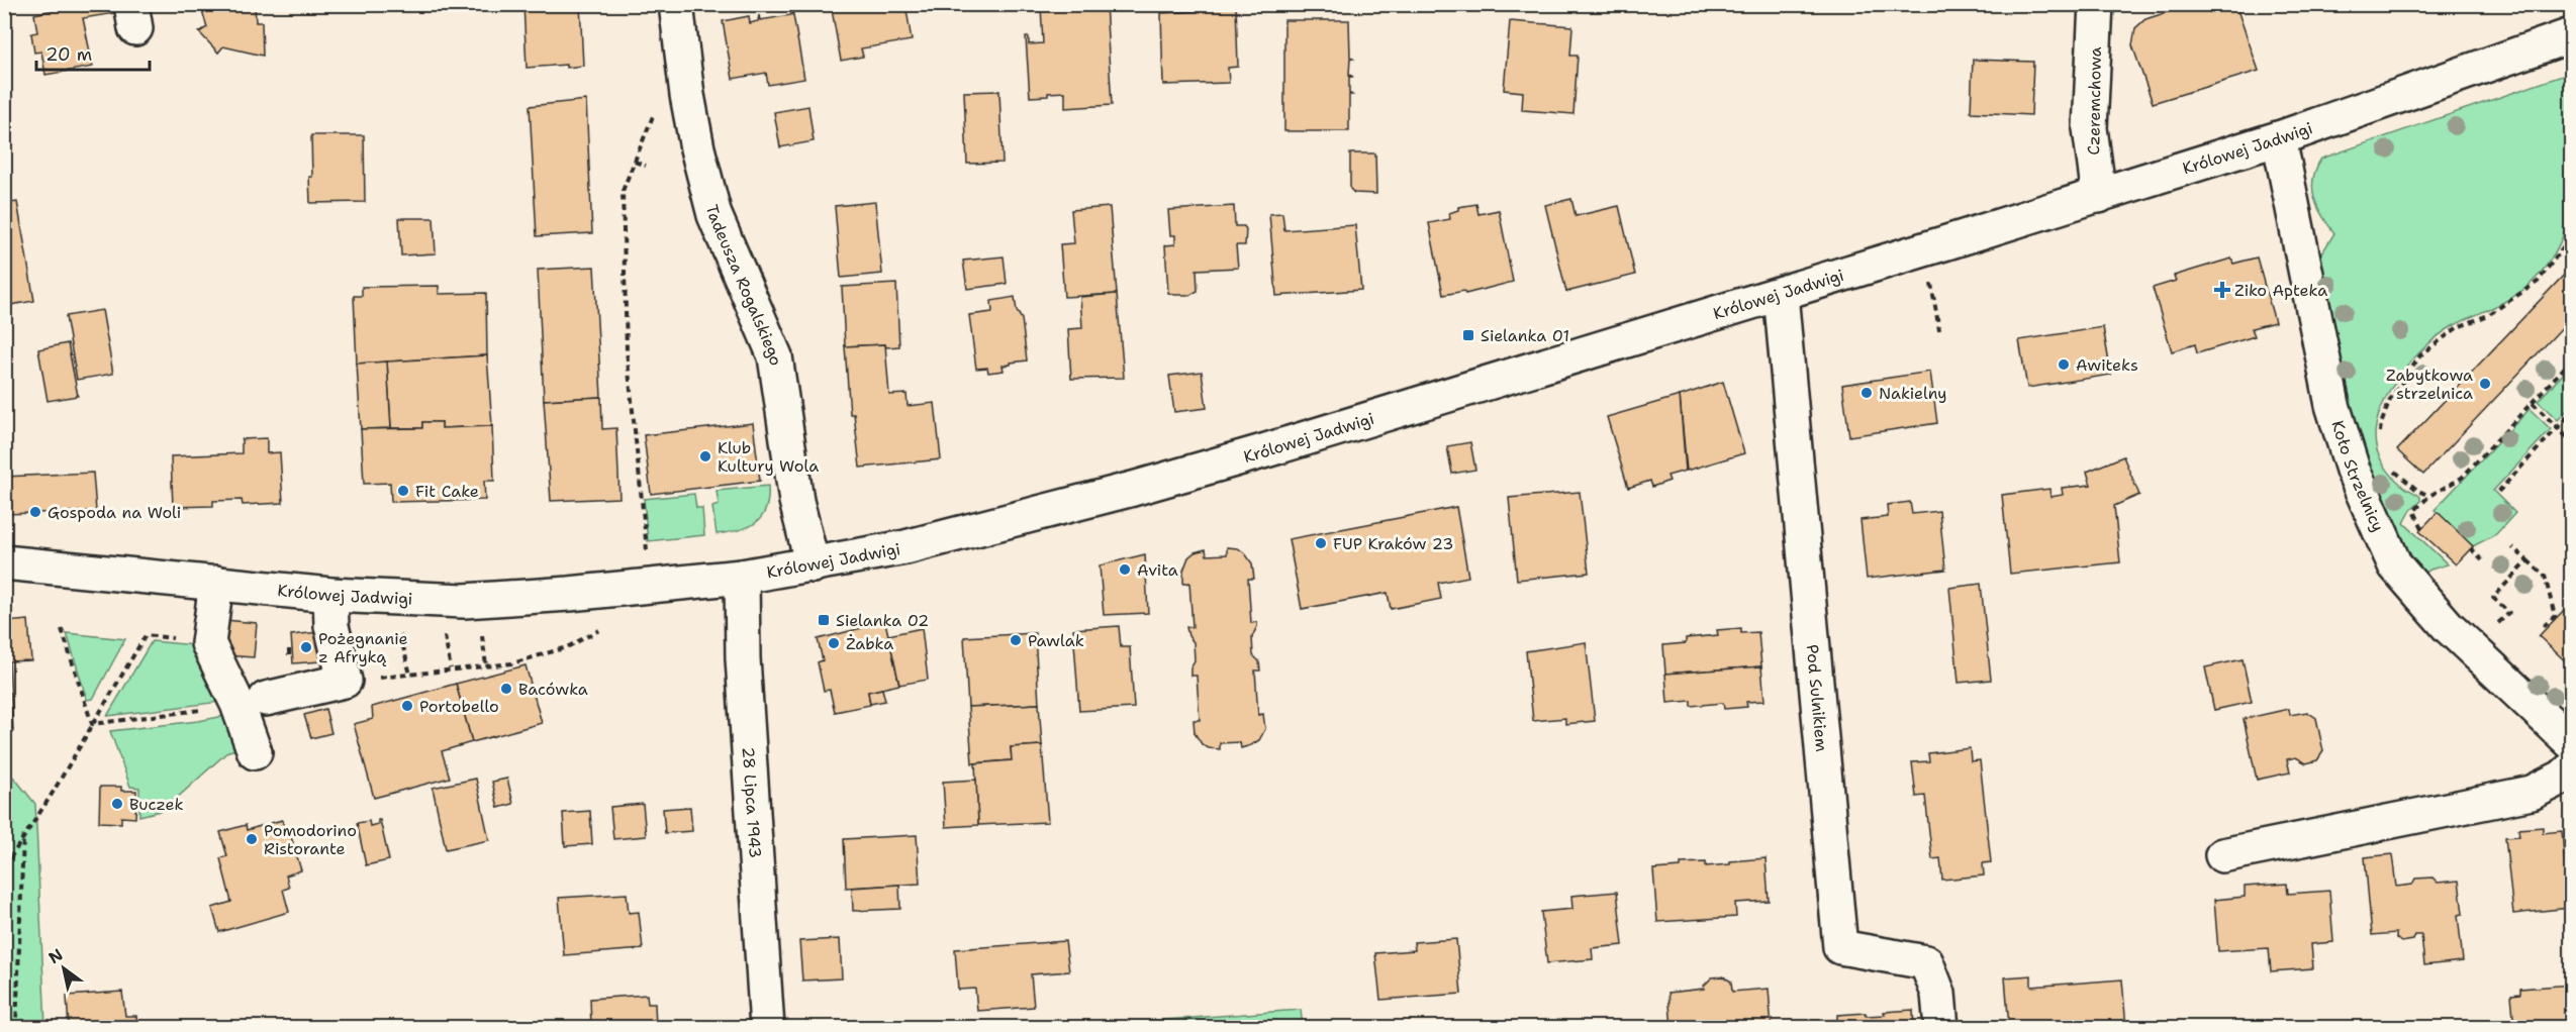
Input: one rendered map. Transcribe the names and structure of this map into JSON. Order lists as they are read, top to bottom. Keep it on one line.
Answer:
{"streets":{"street":["Czeremchowa","Królowej Jadwigi","Tadeusza Rogalskiego","Koło Strzelnicy","Pod Sulnikiem","28 Lipca 1943"]},"crossings":[["Czeremchowa","Królowej Jadwigi"],["Królowej Jadwigi","Tadeusza Rogalskiego"],["Królowej Jadwigi","Koło Strzelnicy"],["Królowej Jadwigi","Pod Sulnikiem"],["Królowej Jadwigi","28 Lipca 1943"]],"places":{"health":["Ziko Apteka"],"transit":["Sielanka 01","Sielanka 02"],"other":["Awiteks","Zabytkowa strzelnica","Nakielny","Klub Kultury Wola","Fit Cake","Gospoda na Woli","FUP Kraków 23","Avita","Pawlak","Żabka","Pożegnanie z Afryką","Bacówka","Portobello","Buczek","Pomodorino Ristorante"]},"scale_bar":"20 m","north":"top left"}
